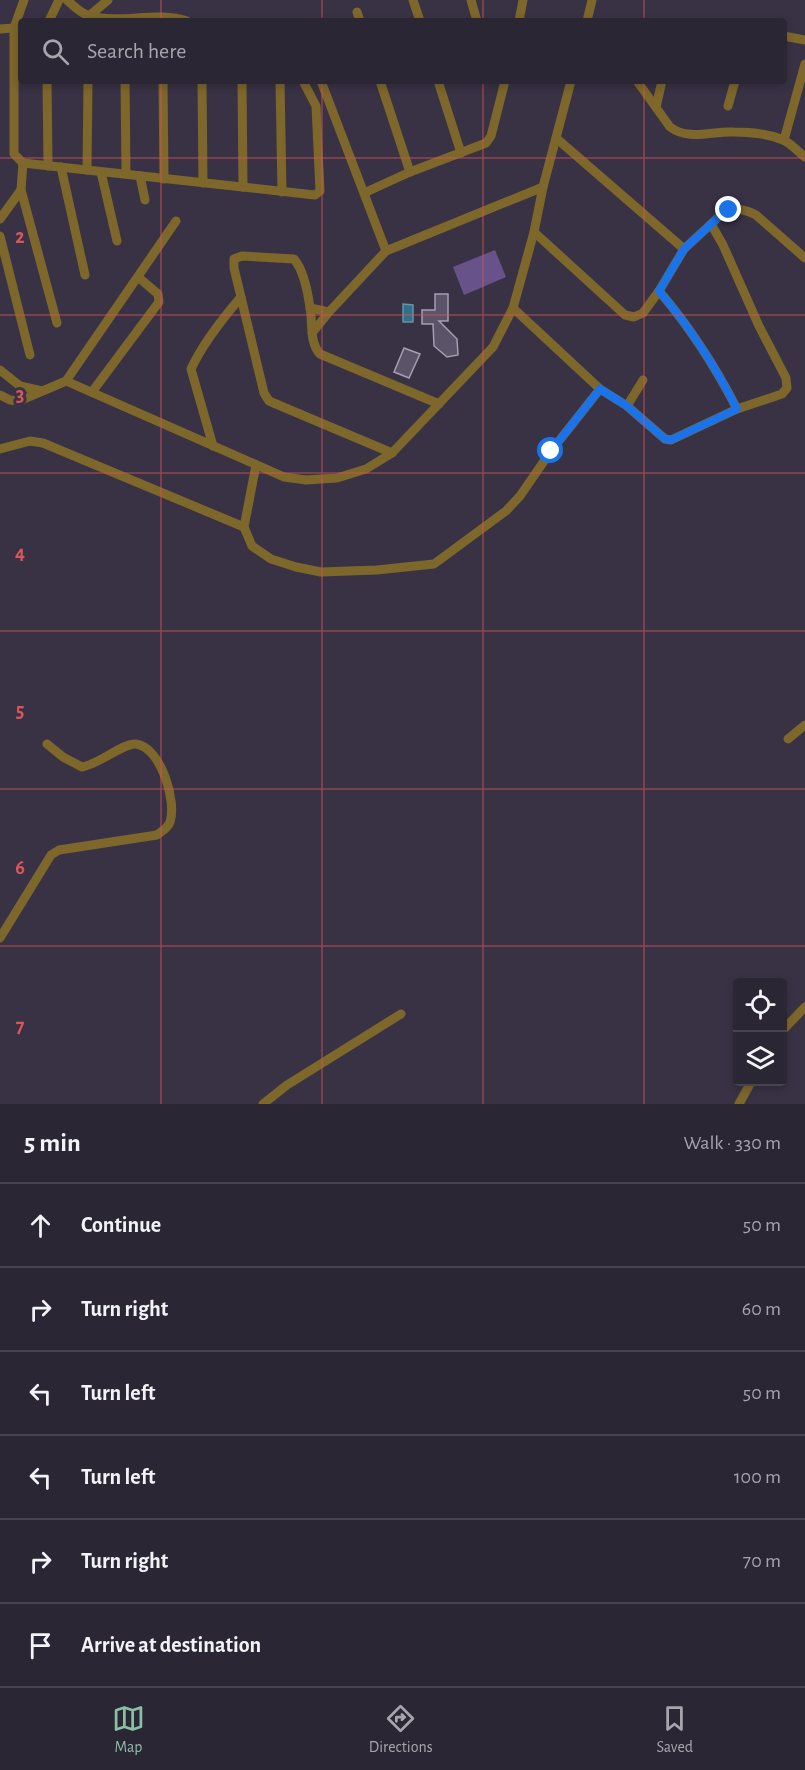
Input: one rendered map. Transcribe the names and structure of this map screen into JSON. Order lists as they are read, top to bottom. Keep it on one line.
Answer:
{"page":{"search":"Search here","heading":["5 min","Walk · 330 m"],"list":[["Continue","50 m"],["Turn right","60 m"],["Turn left","50 m"],["Turn left","100 m"],["Turn right","70 m"],"Arrive at destination"],"nav":["Map","Directions","Saved"]},"grid":{"rows":["2","3","4","5","6","7"]}}
